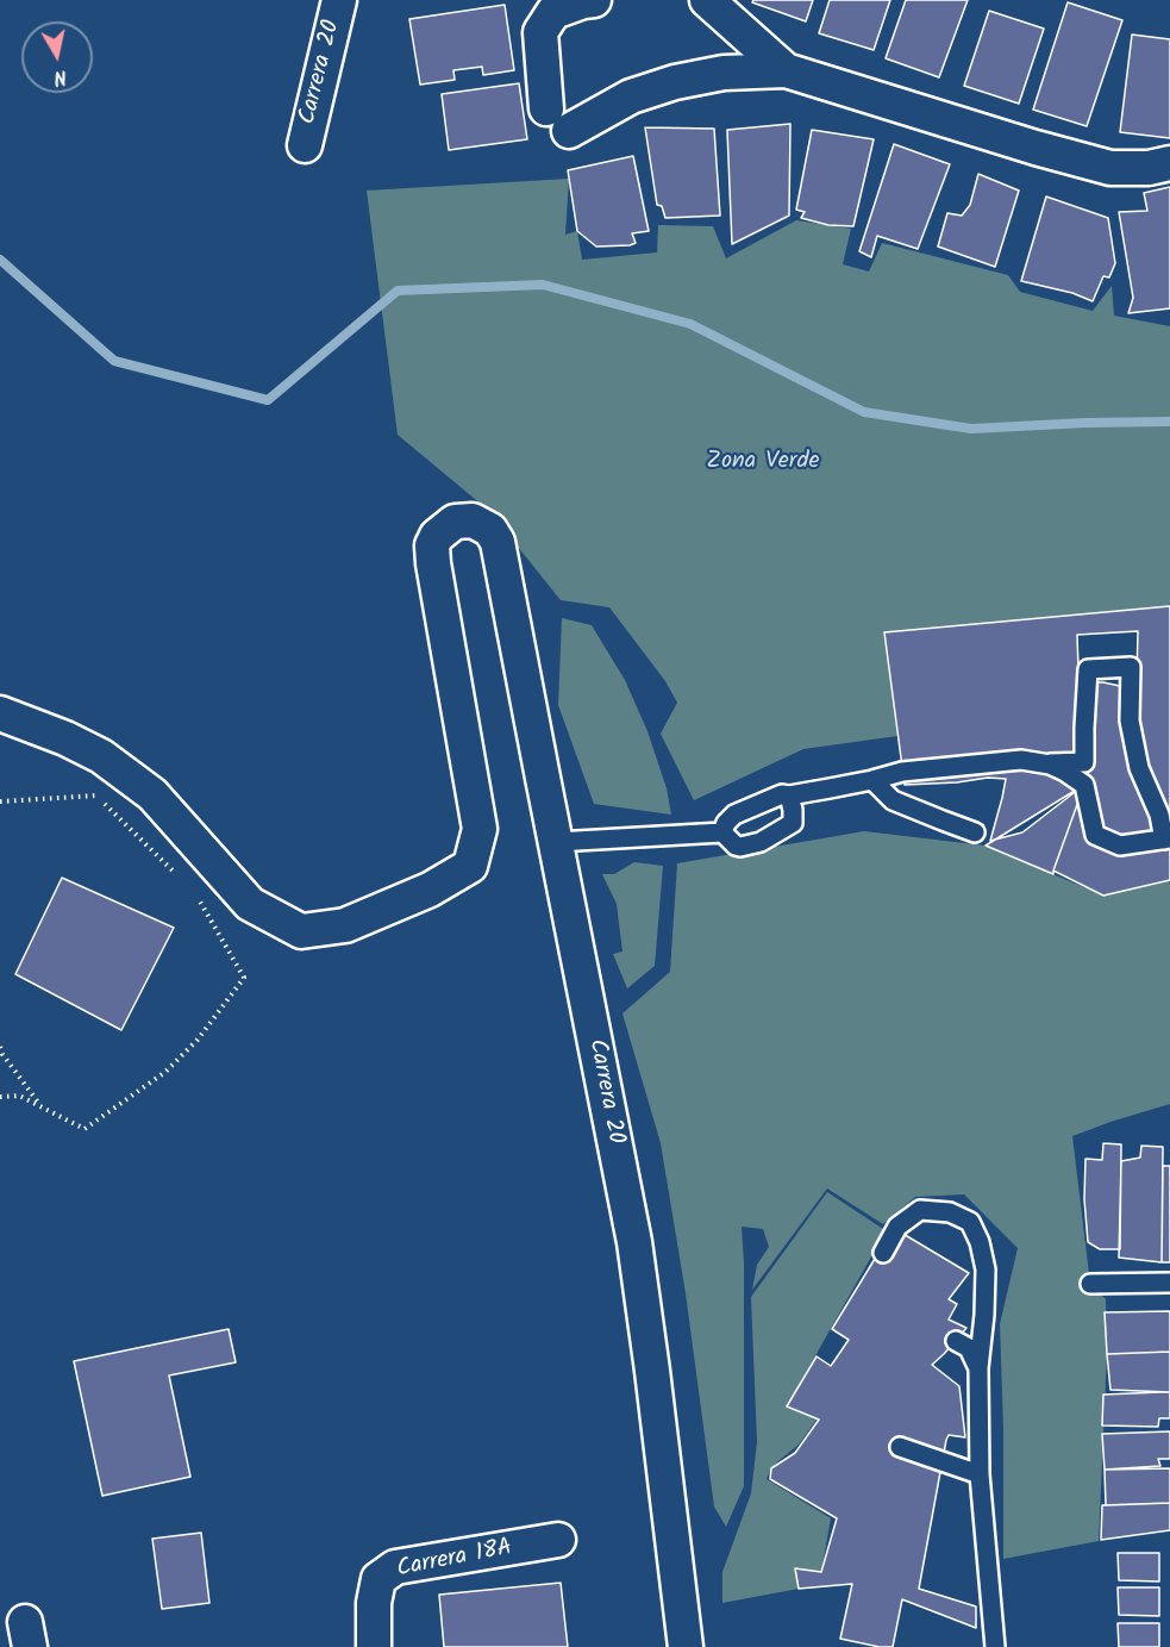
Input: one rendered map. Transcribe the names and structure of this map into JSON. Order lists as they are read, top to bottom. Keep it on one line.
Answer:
{"streets":{"street":["Carrera 20","Carrera 18A"]},"parks":["Zona Verde"],"north":"bottom"}
